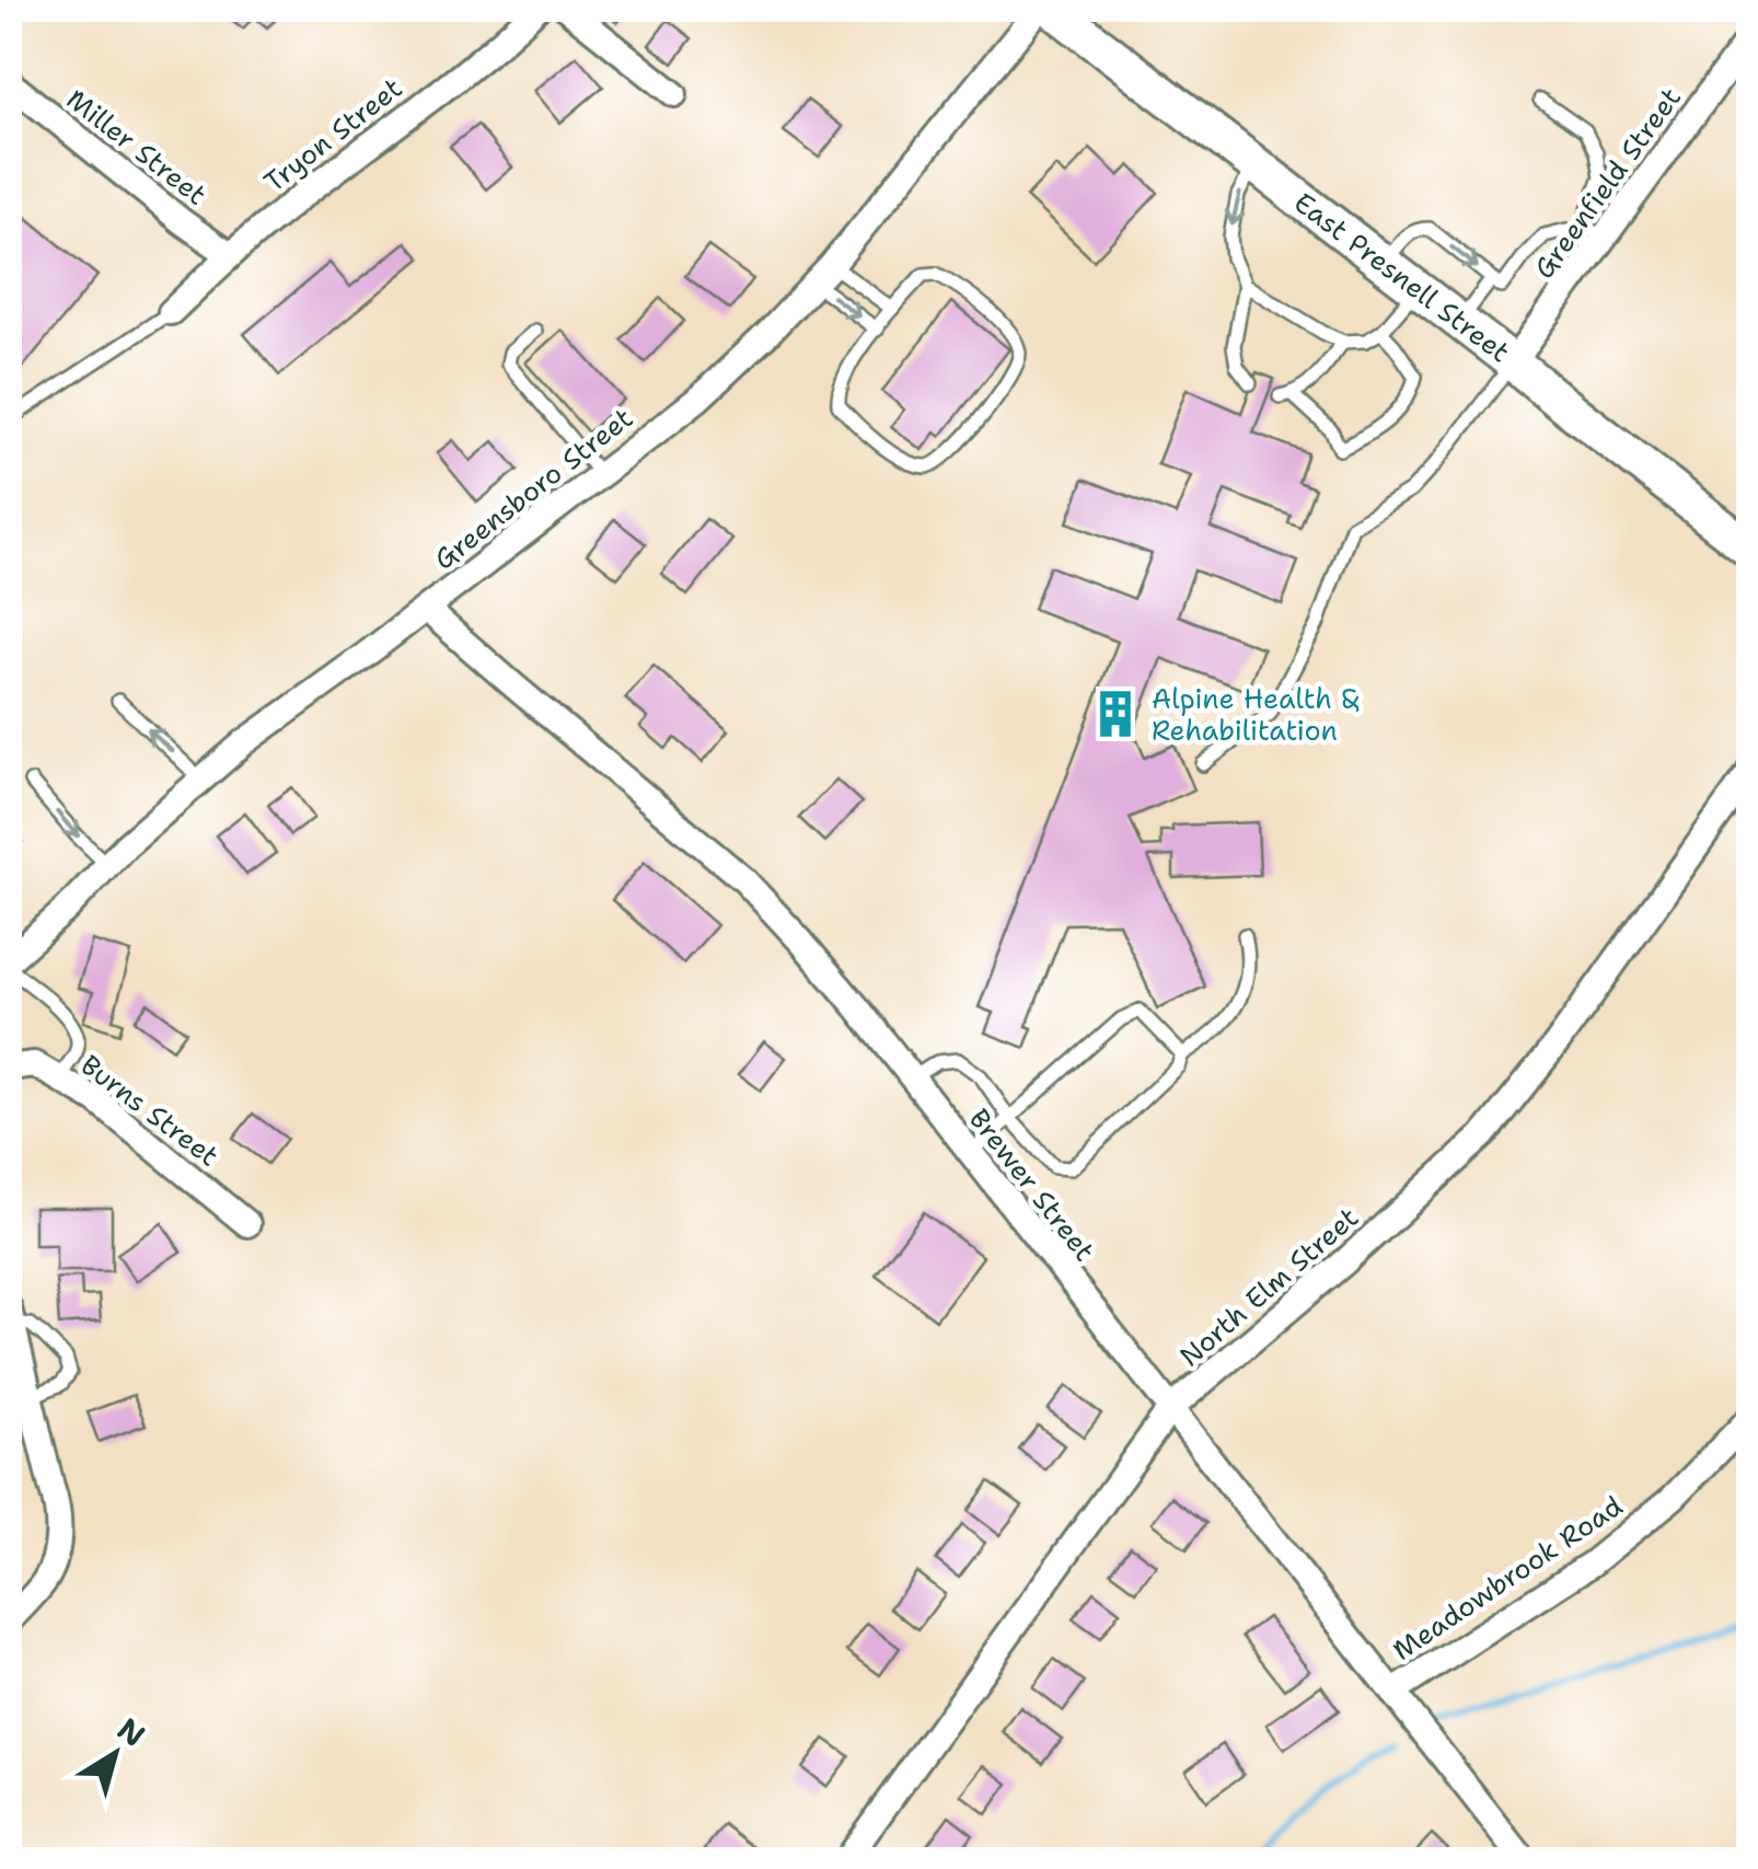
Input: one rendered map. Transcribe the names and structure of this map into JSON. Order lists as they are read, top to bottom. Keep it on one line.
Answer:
{"streets":{"main road":["East Presnell Street"],"street":["Tryon Street","Miller Street","Greenfield Street","Greensboro Street","Burns Street","Brewer Street","North Elm Street","Meadowbrook Road"]},"crossings":[["Tryon Street","Miller Street"],["Greenfield Street","East Presnell Street"],["Greensboro Street","Brewer Street"],["Brewer Street","North Elm Street"],["Brewer Street","Meadowbrook Road"]],"places":{"building":["Alpine Health & Rehabilitation"]},"north":"top right"}
